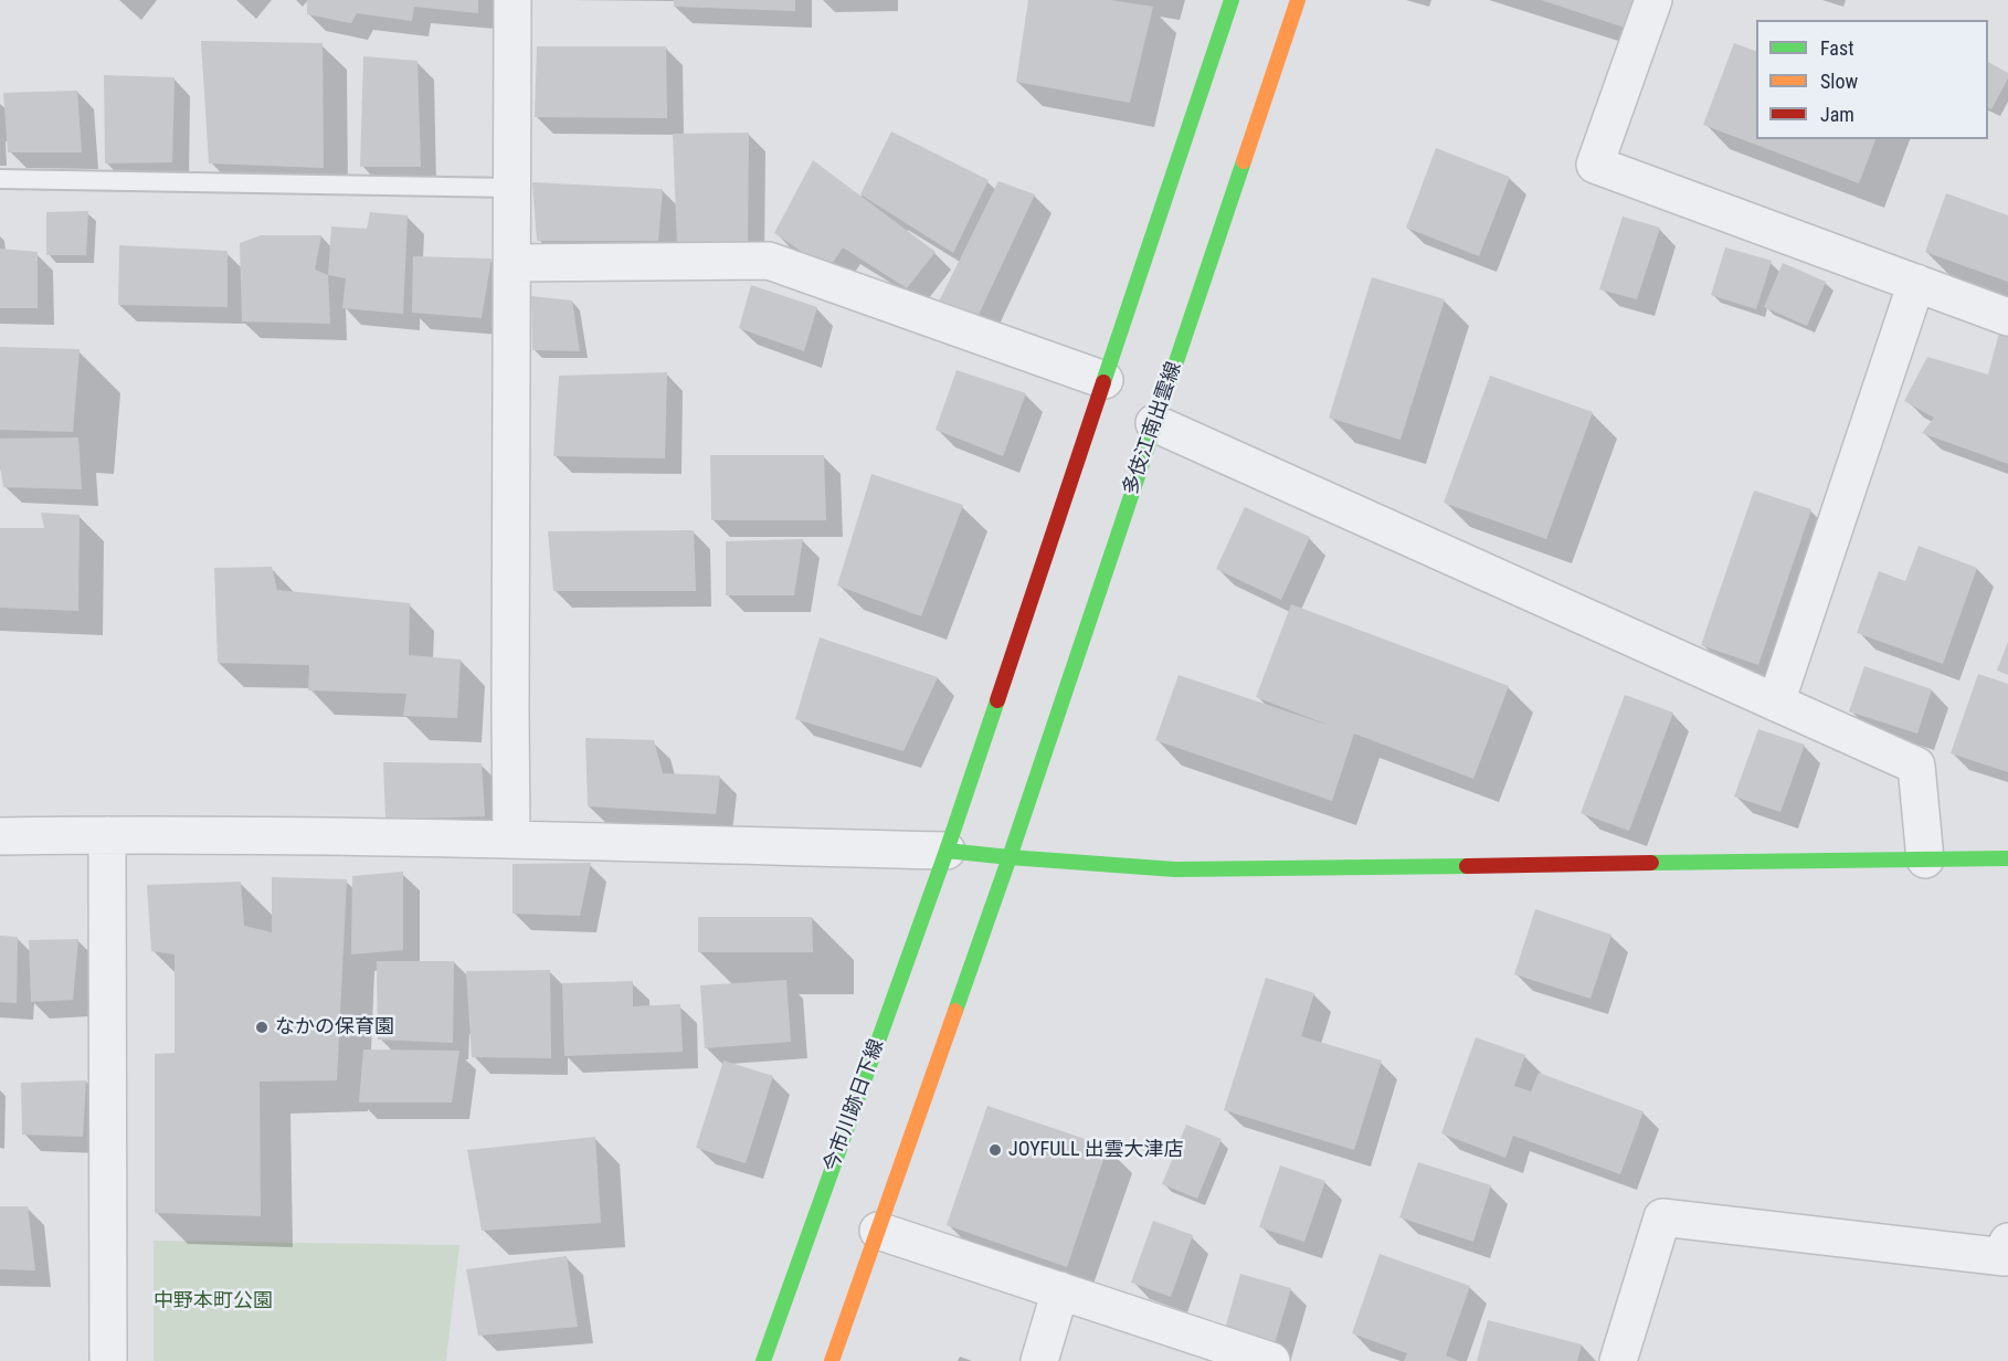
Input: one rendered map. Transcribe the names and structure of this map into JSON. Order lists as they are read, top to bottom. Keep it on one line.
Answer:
{"streets":{"street":["多伎江南出雲線","今市川跡日下線"]},"parks":["中野本町公園"],"places":["なかの保育園","JOYFULL 出雲大津店"],"legend":["Fast","Slow","Jam"]}
